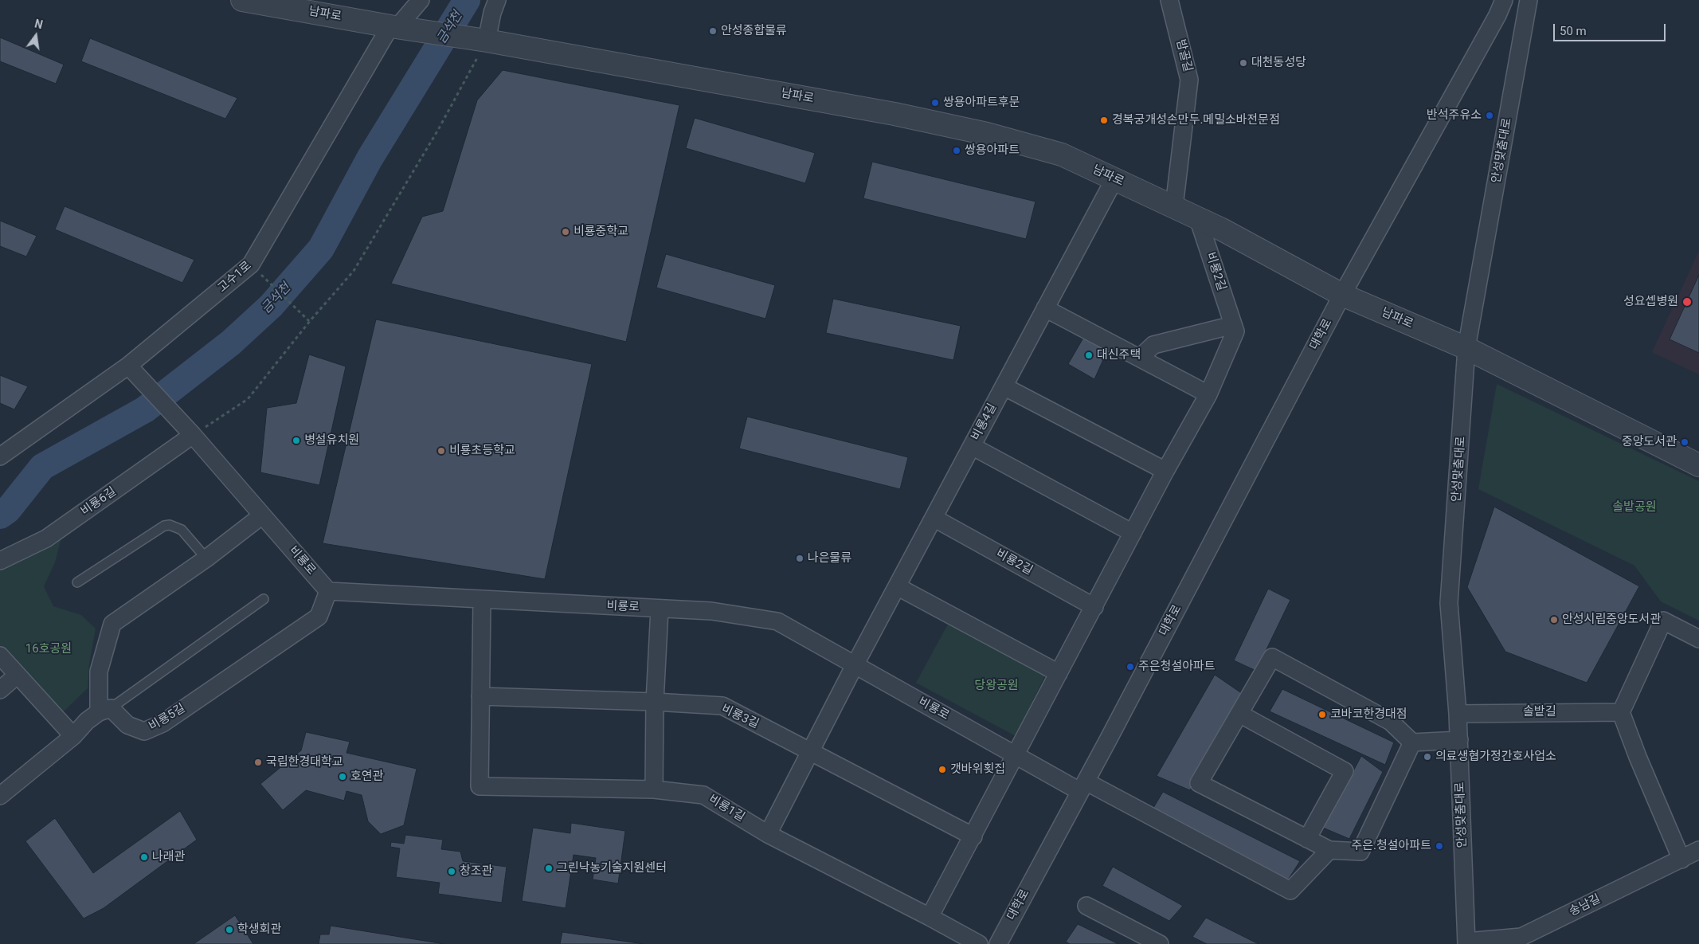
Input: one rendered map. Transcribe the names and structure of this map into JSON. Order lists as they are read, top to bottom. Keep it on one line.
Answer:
{"streets":{"street":["남파로","밤골길","안성맞춤대로","비룡2길","고수1로","대학로","비룡4길","비룡6길","비룡로","솔밭길","비룡3길","비룡5길","비룡1길","송남길"]},"crossings":[["남파로","밤골길"],["남파로","안성맞춤대로"],["남파로","비룡2길"],["남파로","고수1로"],["남파로","대학로"],["남파로","비룡4길"],["안성맞춤대로","솔밭길"],["안성맞춤대로","송남길"],["비룡2길","비룡4길"],["비룡2길","비룡로"],["고수1로","비룡로"],["대학로","비룡로"],["비룡4길","비룡로"],["비룡4길","비룡3길"],["비룡4길","비룡1길"],["비룡6길","비룡로"],["비룡로","비룡5길"],["비룡로","비룡1길"],["비룡3길","비룡1길"]],"water":["금석천"],"parks":["솔밭공원","16호공원","당왕공원"],"places":["안성종합물류","대천동성당","쌍용아파트후문","반석주유소","경복궁개성손만두.메밀소바전문점","쌍용아파트","비룡중학교","성요셉병원","대신주택","병설유치원","중앙도서관","비룡초등학교","나은물류","안성시립중앙도서관","주은청설아파트","코바코한경대점","의료생협가정간호사업소","국립한경대학교","갯바위횟집","호연관","주은.청설아파트","나래관","그린낙농기술지원센터","창조관","학생회관"],"scale_bar":"50 m","north":"top"}
